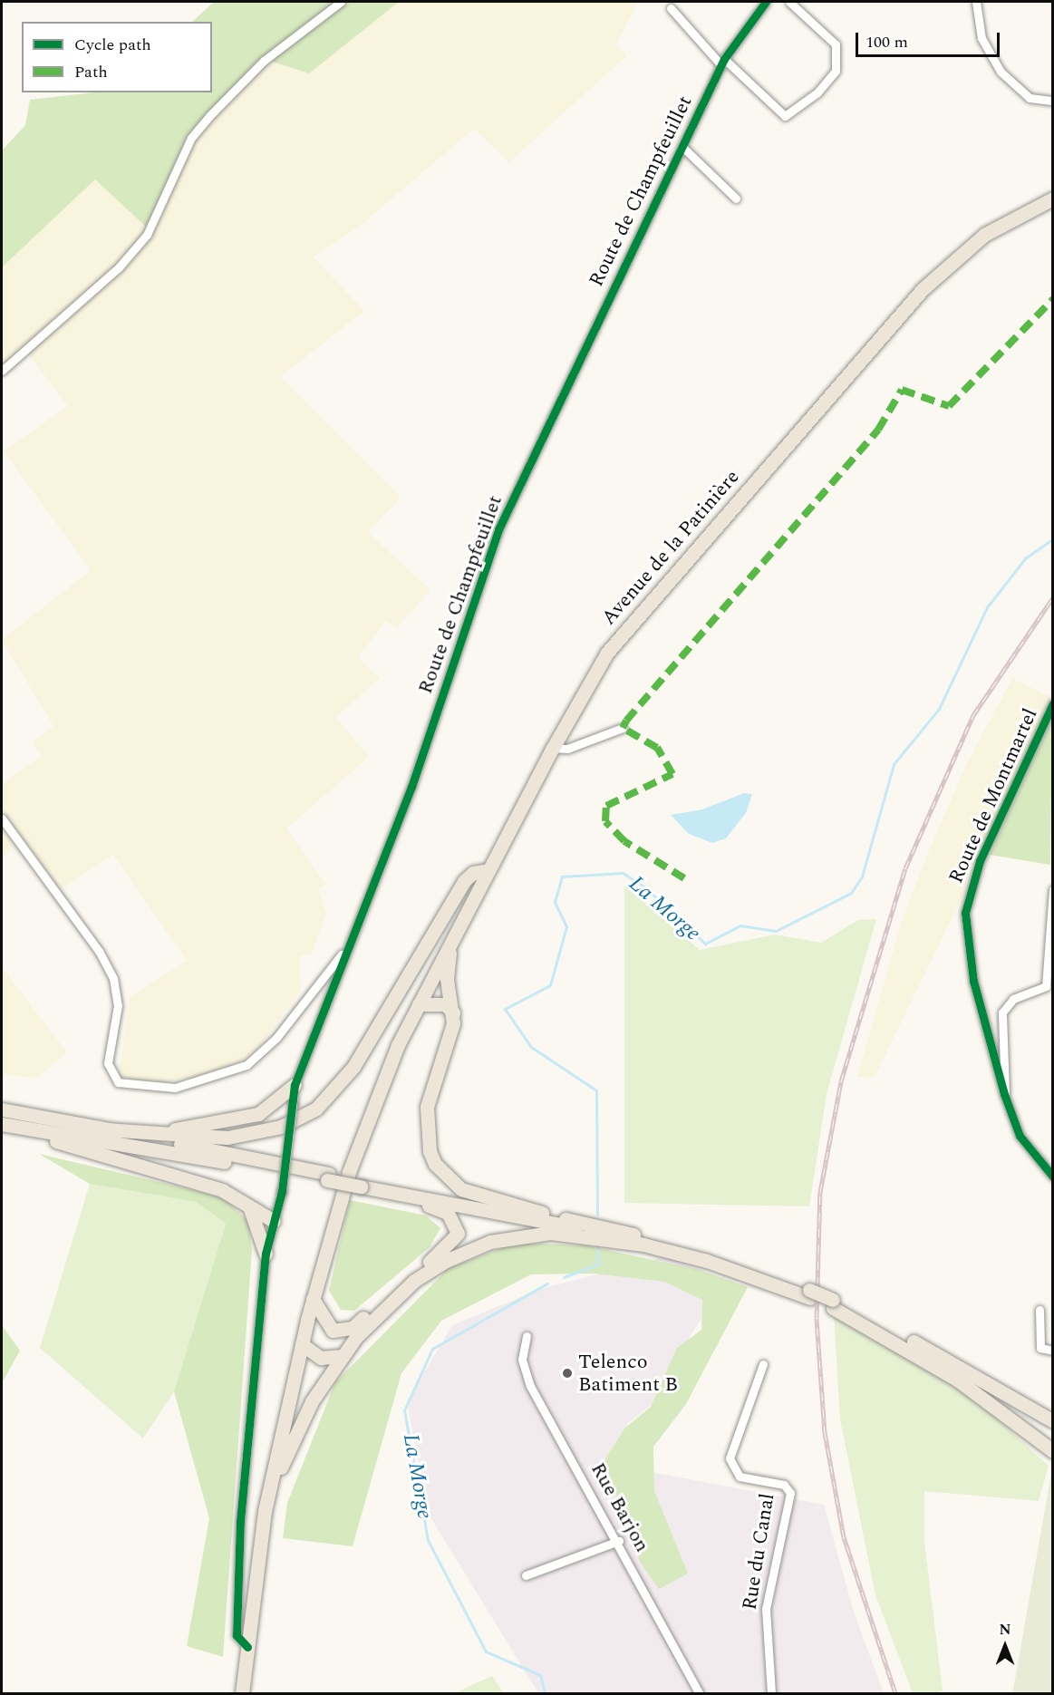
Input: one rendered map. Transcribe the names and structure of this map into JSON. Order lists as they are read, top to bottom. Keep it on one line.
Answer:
{"streets":{"main road":["Avenue de la Patinière"],"street":["Route de Champfeuillet","Route de Montmartel","Rue Barjon","Rue du Canal"]},"water":["La Morge"],"places":["Telenco Batiment B"],"legend":["Cycle path","Path"],"scale_bar":"100 m","north":"top"}
